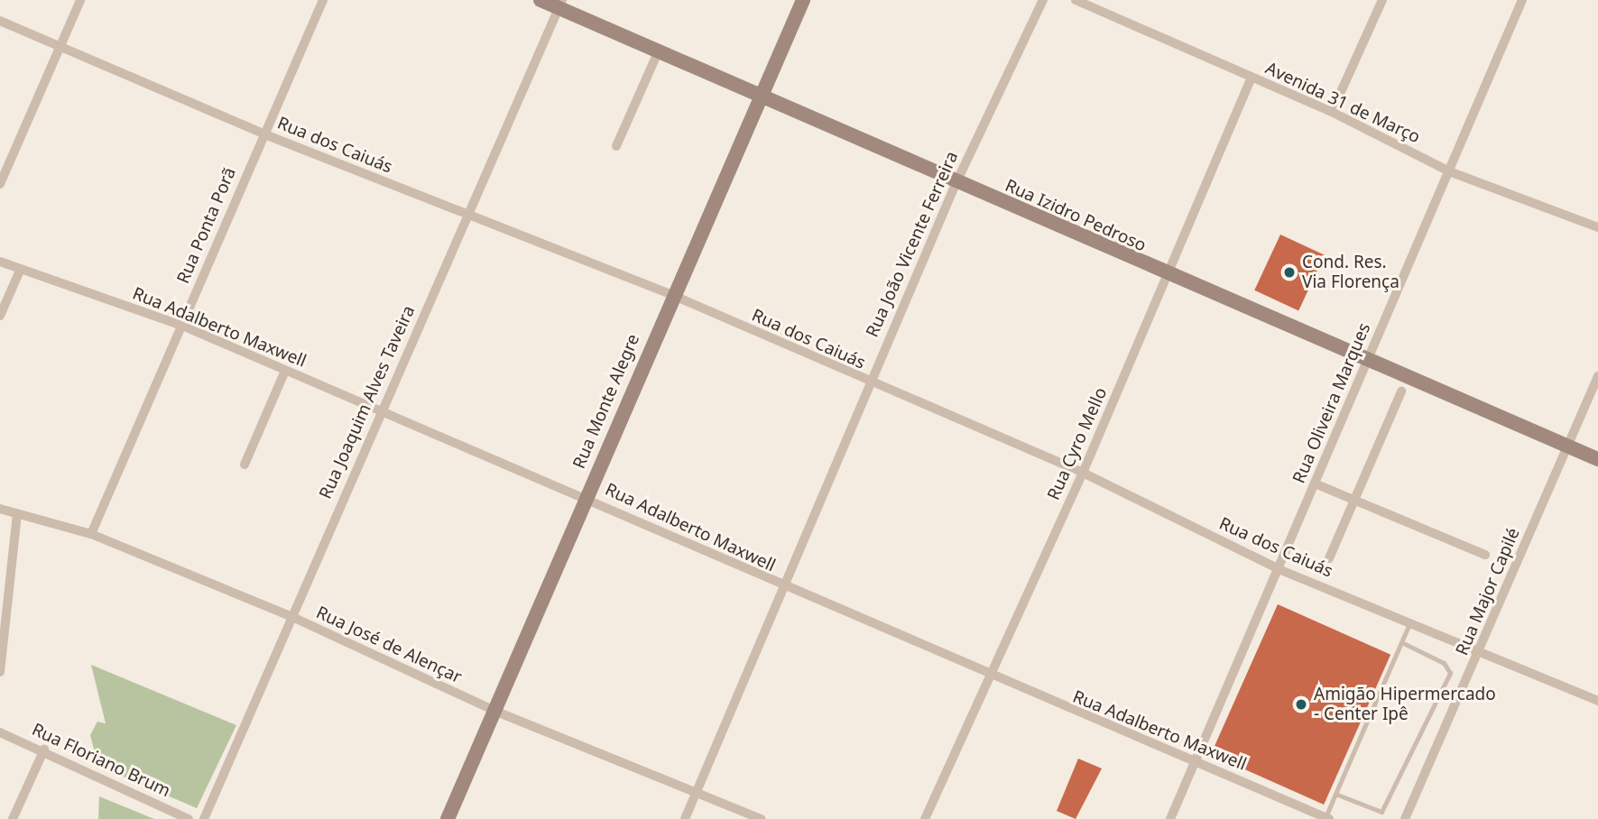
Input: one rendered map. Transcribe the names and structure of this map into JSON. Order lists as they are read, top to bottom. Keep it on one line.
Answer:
{"streets":{"street":["Avenida 31 de Março","Rua dos Caiuás","Rua Izidro Pedroso","Rua Ponta Porã","Rua João Vicente Ferreira","Rua Adalberto Maxwell","Rua Monte Alegre","Rua Joaquim Alves Taveira","Rua Oliveira Marques","Rua Cyro Mello","Rua Major Capilé","Rua José de Alençar","Rua Floriano Brum"]},"crossings":[["Avenida 31 de Março","Rua Oliveira Marques"],["Avenida 31 de Março","Rua Cyro Mello"],["Rua dos Caiuás","Rua Ponta Porã"],["Rua dos Caiuás","Rua João Vicente Ferreira"],["Rua dos Caiuás","Rua Monte Alegre"],["Rua dos Caiuás","Rua Joaquim Alves Taveira"],["Rua dos Caiuás","Rua Oliveira Marques"],["Rua dos Caiuás","Rua Cyro Mello"],["Rua dos Caiuás","Rua Major Capilé"],["Rua Izidro Pedroso","Rua João Vicente Ferreira"],["Rua Izidro Pedroso","Rua Monte Alegre"],["Rua Izidro Pedroso","Rua Joaquim Alves Taveira"],["Rua Izidro Pedroso","Rua Oliveira Marques"],["Rua Izidro Pedroso","Rua Cyro Mello"],["Rua Izidro Pedroso","Rua Major Capilé"],["Rua Ponta Porã","Rua Adalberto Maxwell"],["Rua Ponta Porã","Rua José de Alençar"],["Rua João Vicente Ferreira","Rua Adalberto Maxwell"],["Rua João Vicente Ferreira","Rua José de Alençar"],["Rua Adalberto Maxwell","Rua Monte Alegre"],["Rua Adalberto Maxwell","Rua Joaquim Alves Taveira"],["Rua Adalberto Maxwell","Rua Oliveira Marques"],["Rua Adalberto Maxwell","Rua Cyro Mello"],["Rua Monte Alegre","Rua José de Alençar"],["Rua Joaquim Alves Taveira","Rua José de Alençar"]],"places":["Cond. Res. Via Florença","Amigão Hipermercado - Center Ipê"]}
